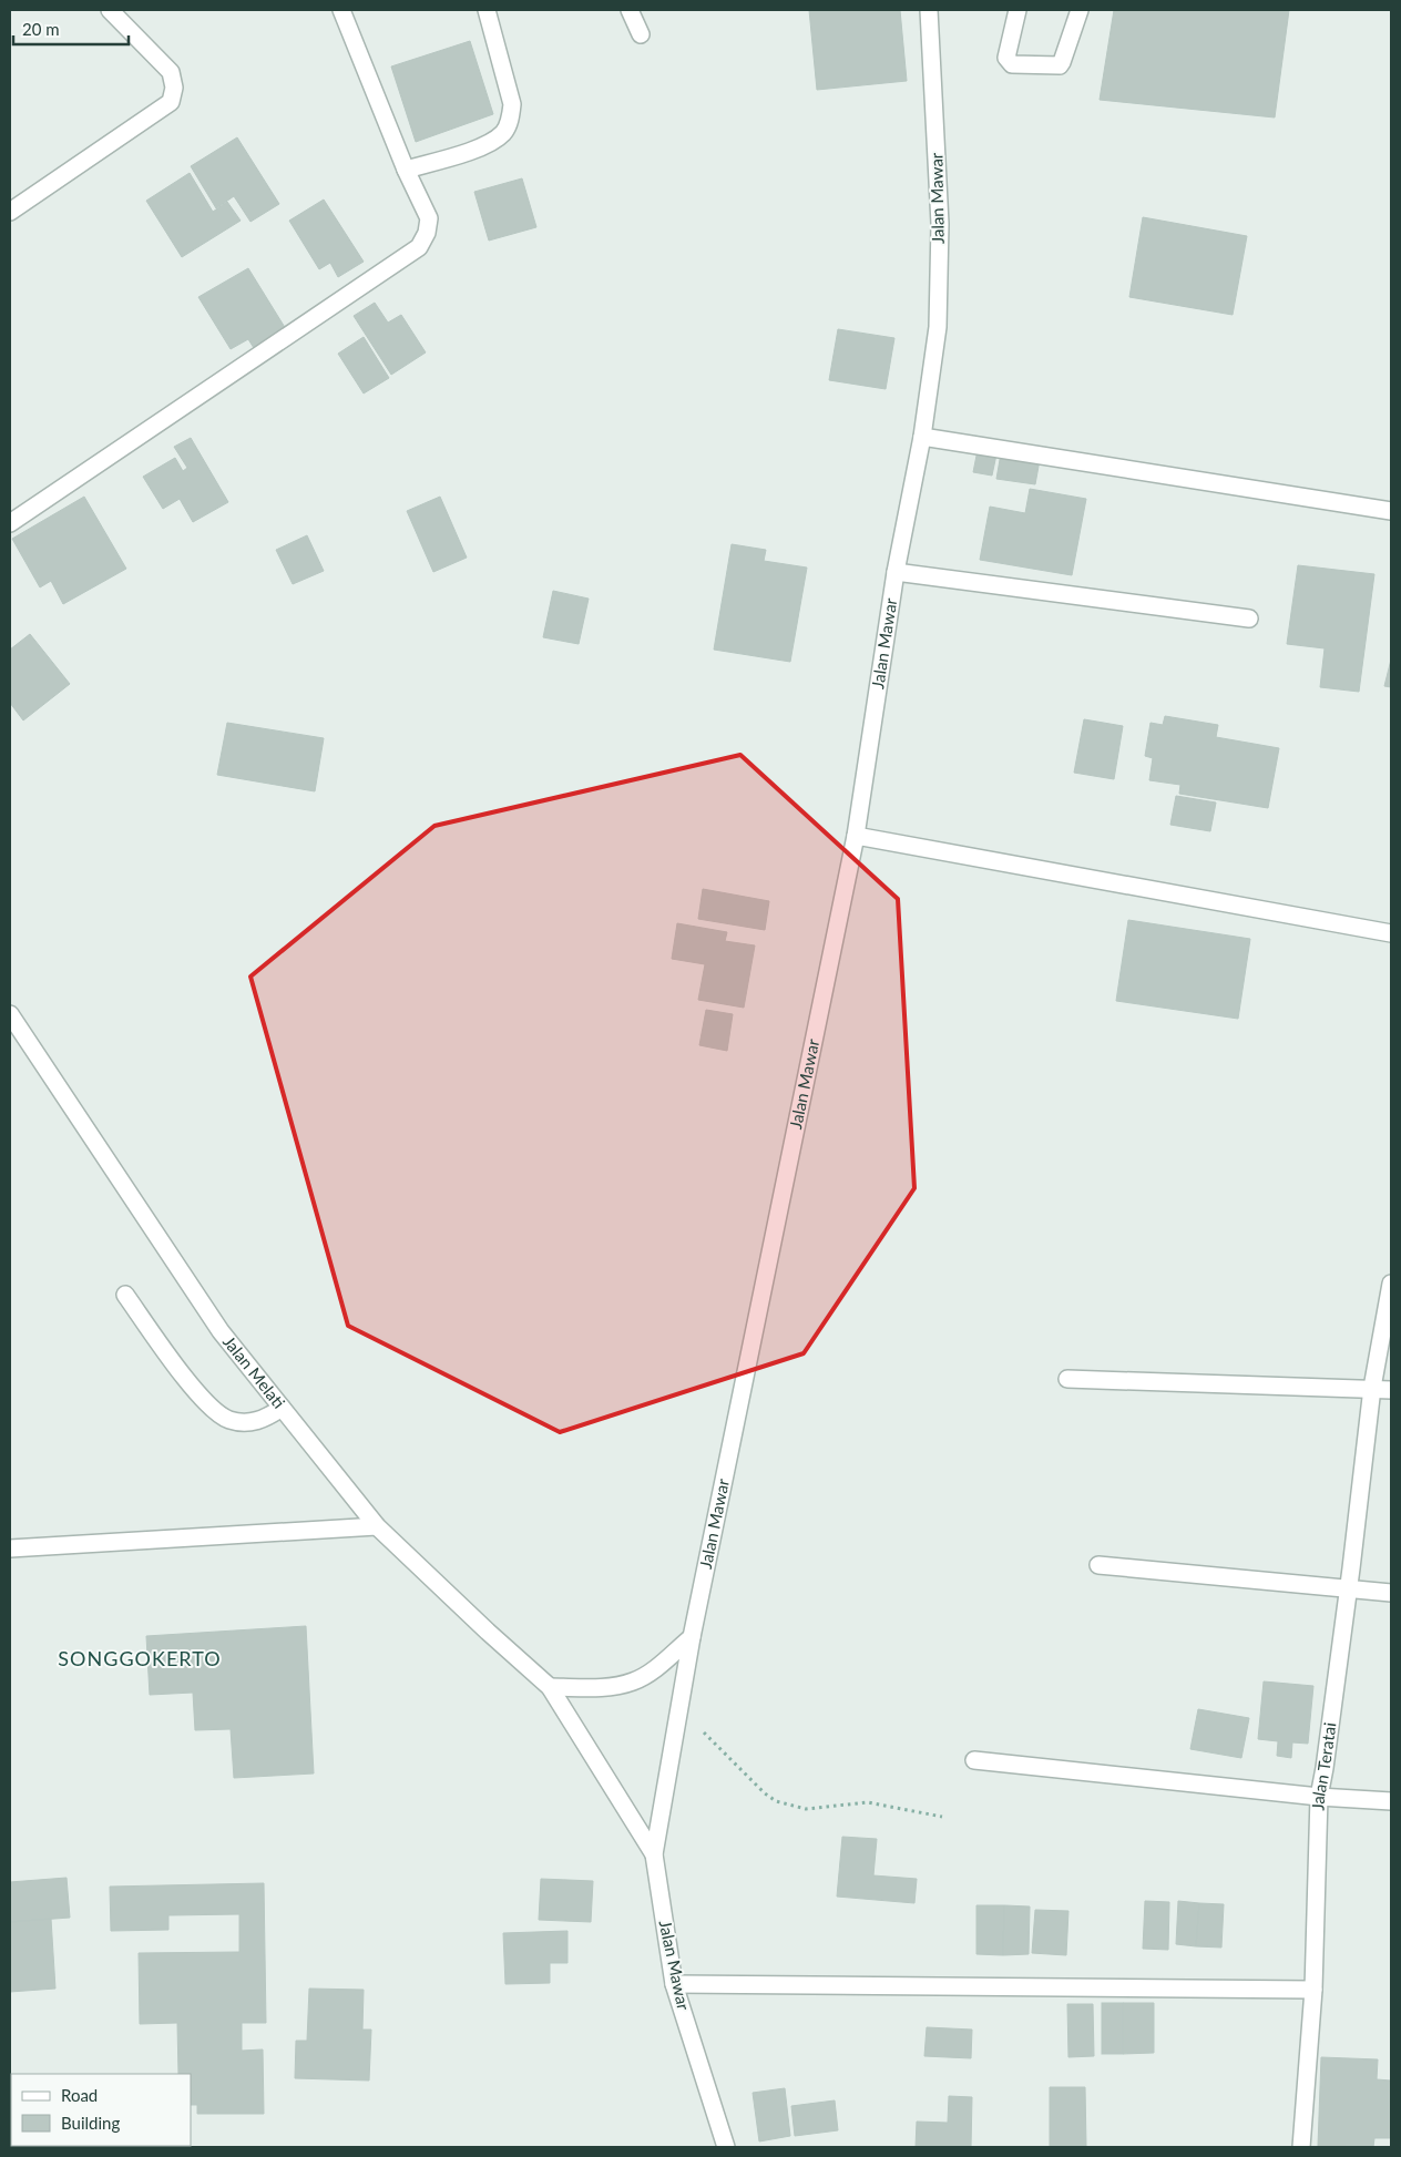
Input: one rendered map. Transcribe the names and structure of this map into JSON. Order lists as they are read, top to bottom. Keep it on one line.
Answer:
{"streets":{"street":["Jalan Mawar","Jalan Melati","Jalan Teratai"]},"crossings":[["Jalan Mawar","Jalan Melati"]],"districts":["SONGGOKERTO"],"legend":["Road","Building"],"scale_bar":"20 m"}
